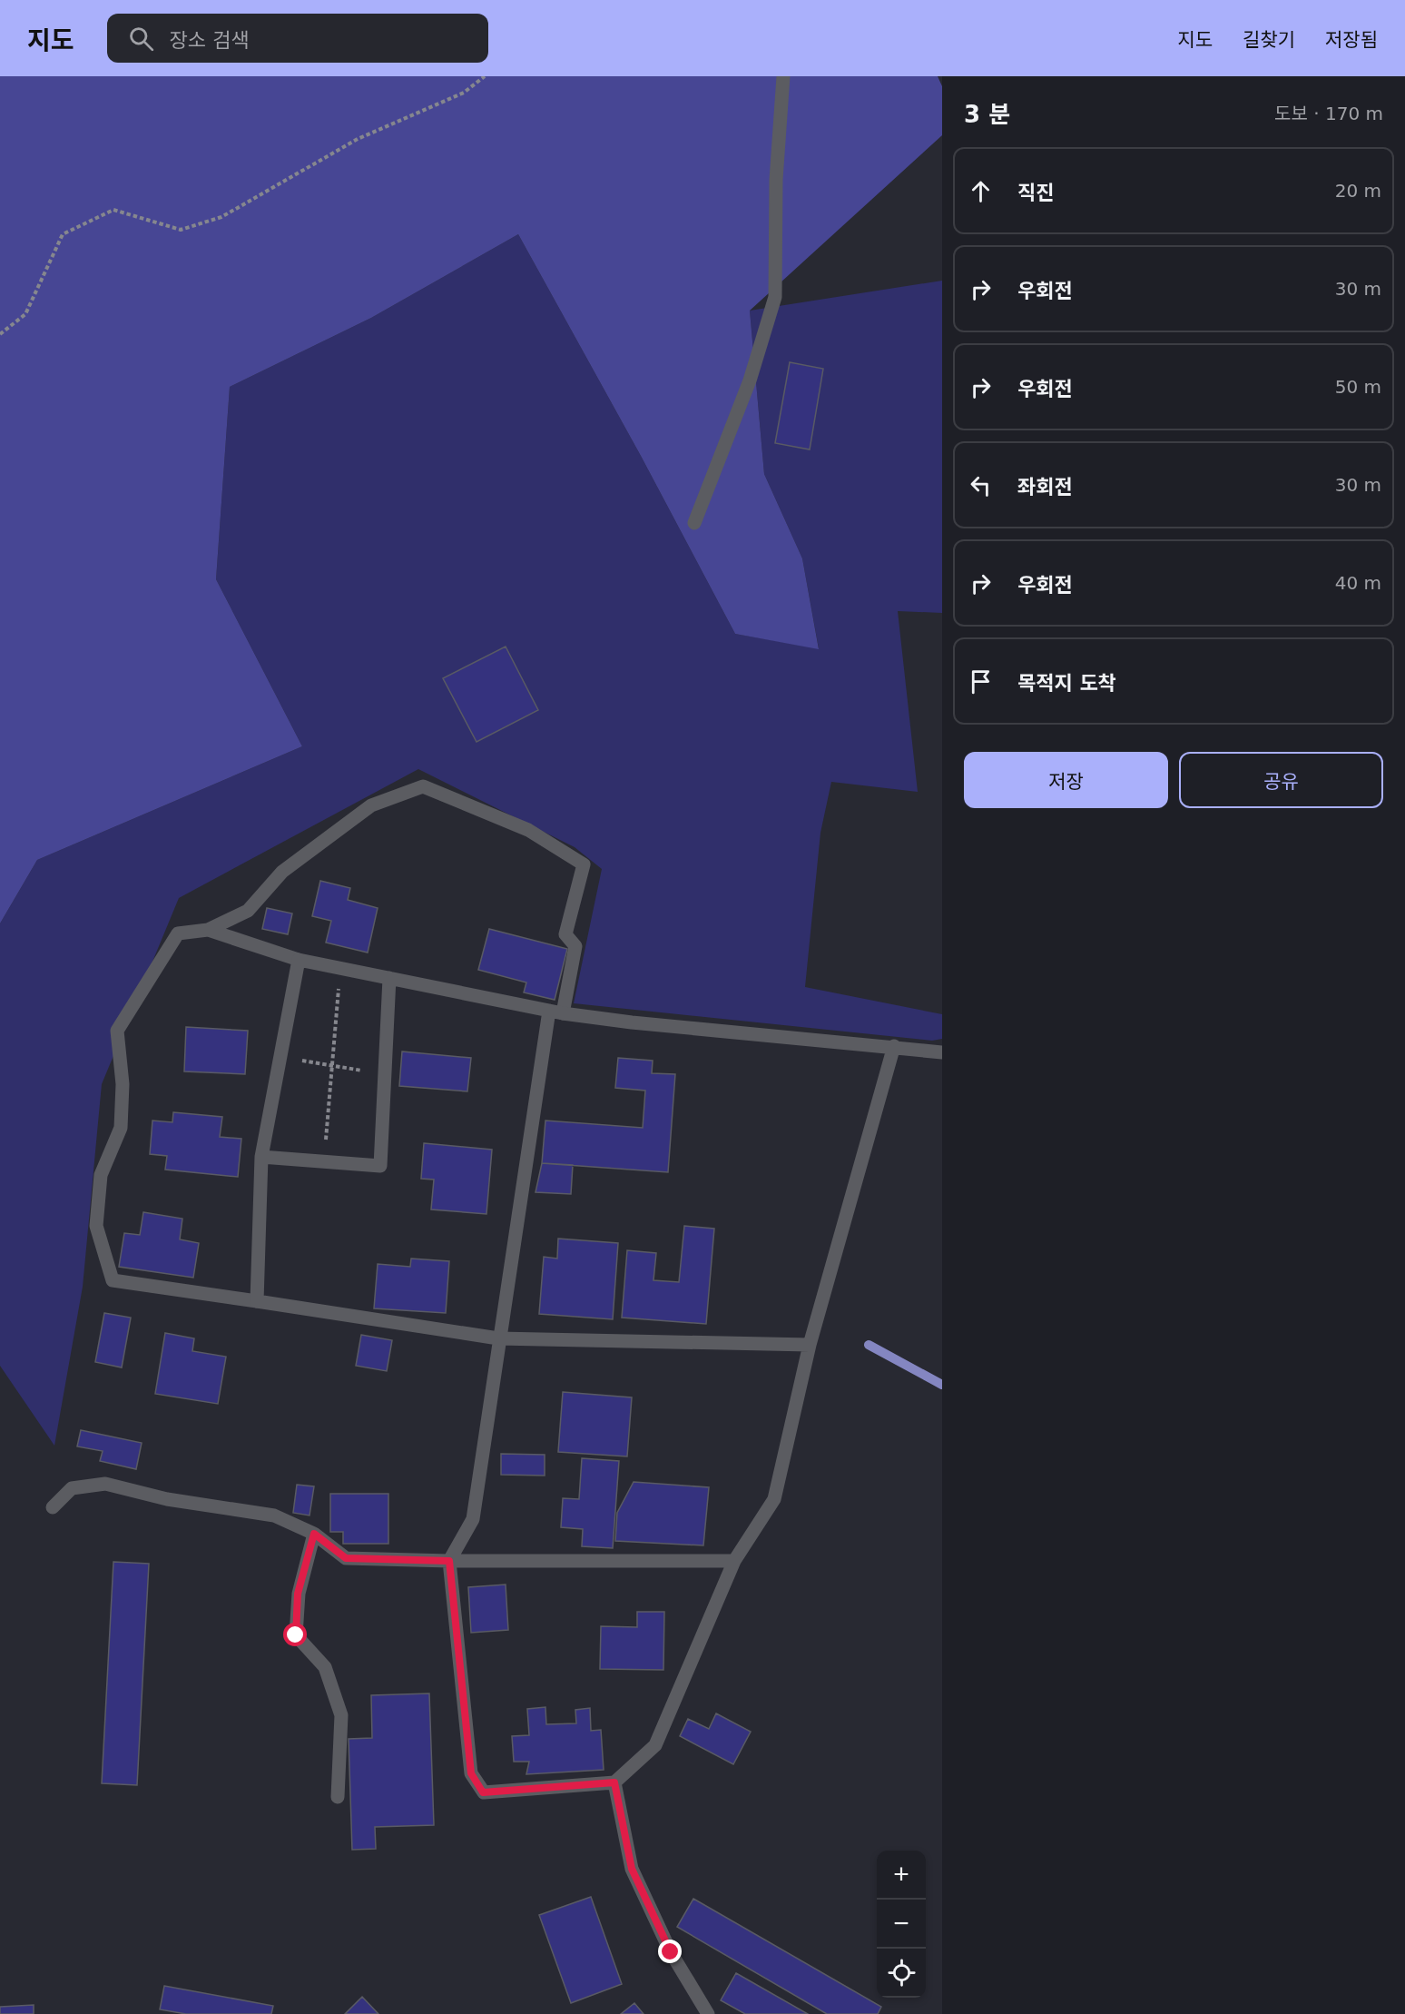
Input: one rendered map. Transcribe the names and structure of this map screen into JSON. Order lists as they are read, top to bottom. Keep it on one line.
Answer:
{"page":{"header":"지도","search":"장소 검색","nav":["지도","길찾기","저장됨"],"heading":["3 분","도보 · 170 m"],"list":[["직진","20 m"],["우회전","30 m"],["우회전","50 m"],["좌회전","30 m"],["우회전","40 m"],"목적지 도착"],"buttons":["저장","공유"],"map_buttons":["+","−"]}}
